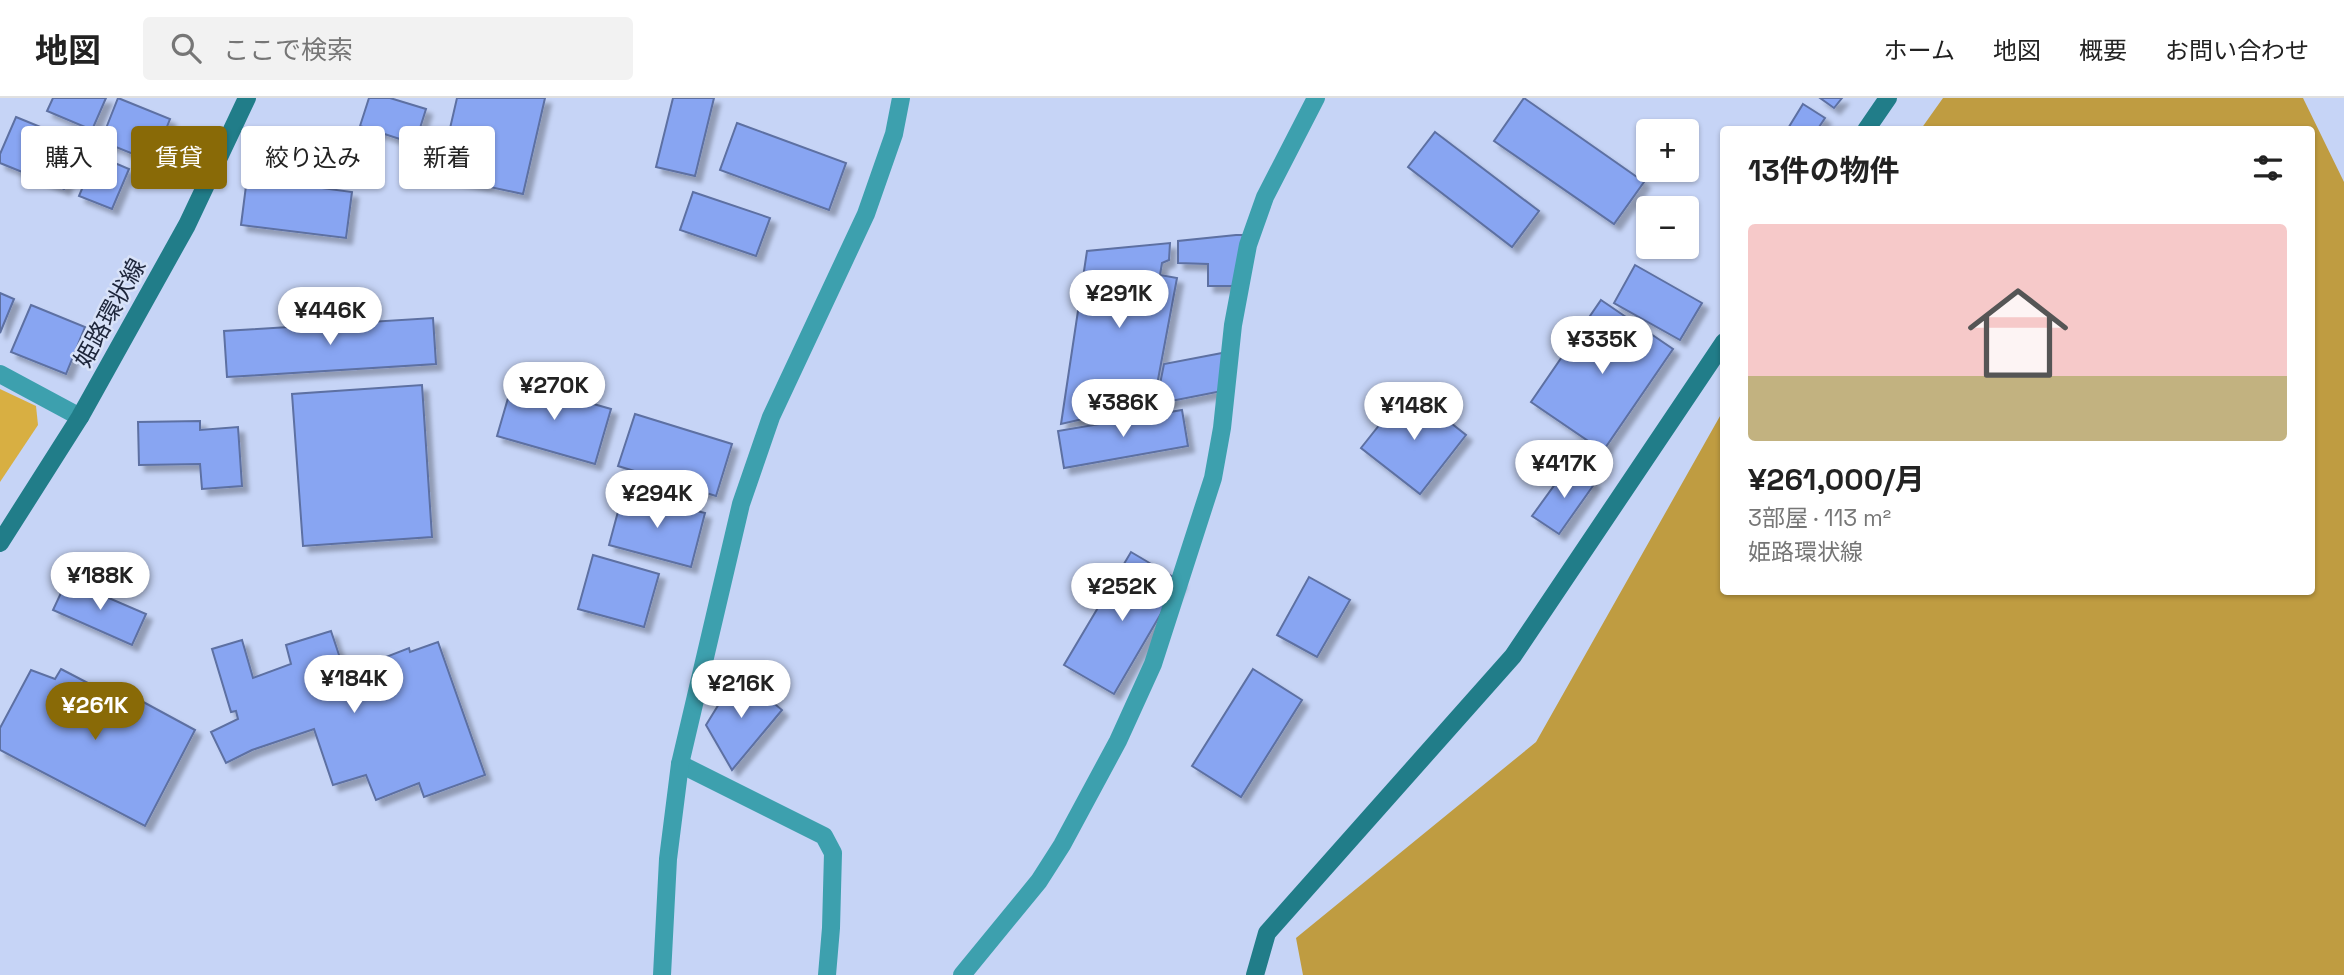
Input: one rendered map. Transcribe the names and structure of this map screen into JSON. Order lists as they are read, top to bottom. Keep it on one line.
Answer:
{"streets":{"street":["姫路環状線"]},"page":{"header":"地図","search":"ここで検索","nav":["ホーム","地図","概要","お問い合わせ"],"map_buttons":["+","−"],"chip":["購入","賃貸","絞り込み","新着"],"heading":"13件の物件","list":[{"name":"¥261,000/月","note":"3部屋 · 113 m² · 姫路環状線"}],"price":["¥291K","¥446K","¥335K","¥270K","¥386K","¥148K","¥417K","¥294K","¥188K","¥252K","¥184K","¥216K","¥261K"]}}
